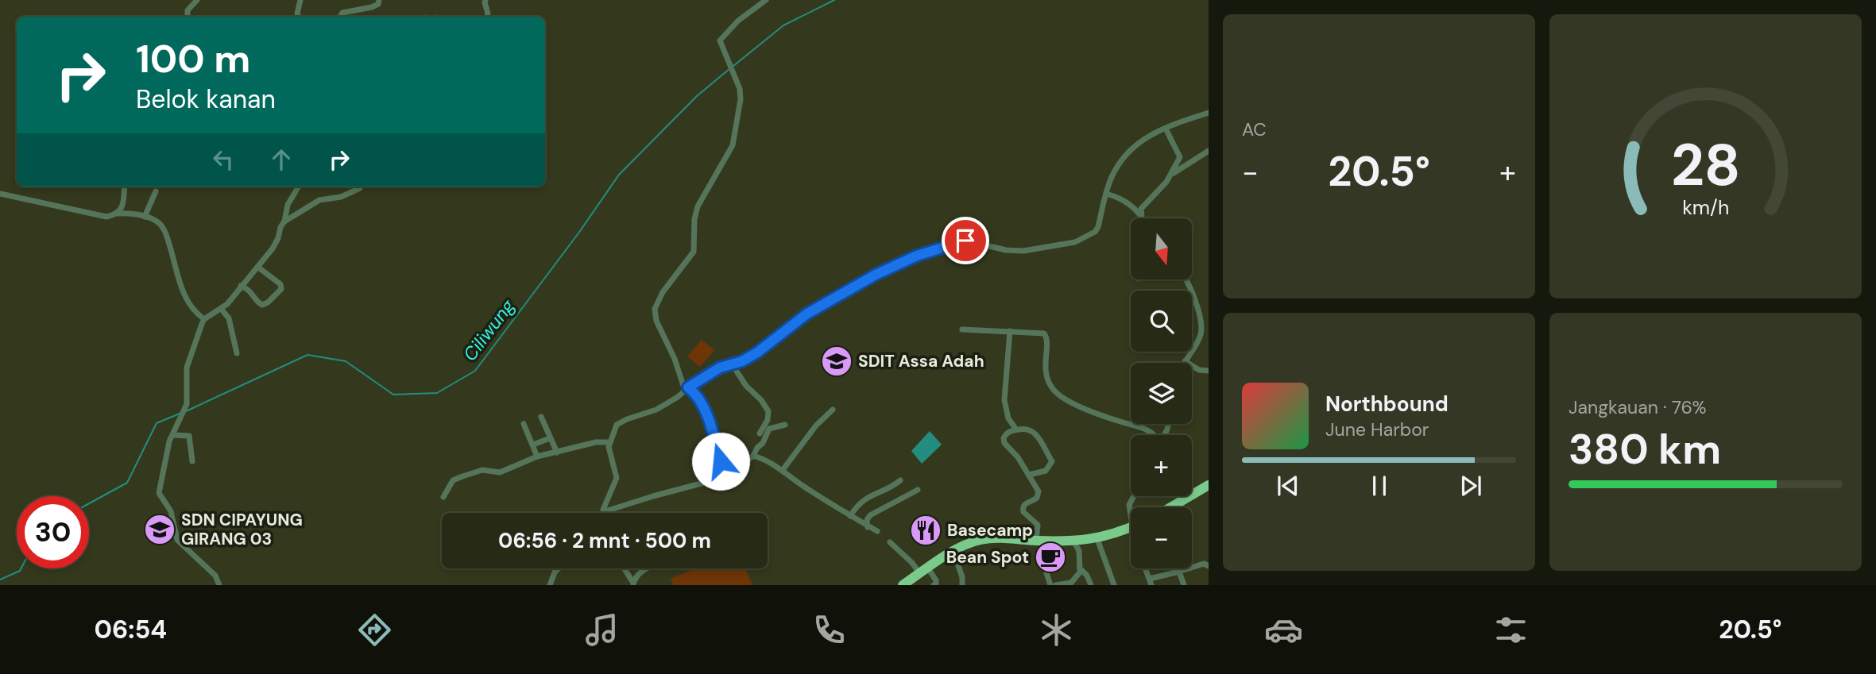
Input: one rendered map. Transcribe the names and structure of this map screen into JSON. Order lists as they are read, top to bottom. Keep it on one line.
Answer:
{"water":["Ciliwung"],"places":{"school or university":["SDIT Assa Adah","SDN CIPAYUNG GIRANG 03"],"restaurant":["Basecamp"],"cafe":["Bean Spot"]},"north":"bottom","page":{"tile":["AC",["Jangkauan · 76%","380 km"]],"turn":["100 m","Belok kanan"],"heat":["−","20.5°","+"],"map_buttons":["+","−"],"song":["Northbound","June Harbor"],"limit":"30","trip":"06:56 · 2 mnt · 500 m","tabs":["06:54","20.5°"],"gauge":["28","km/h"]}}
